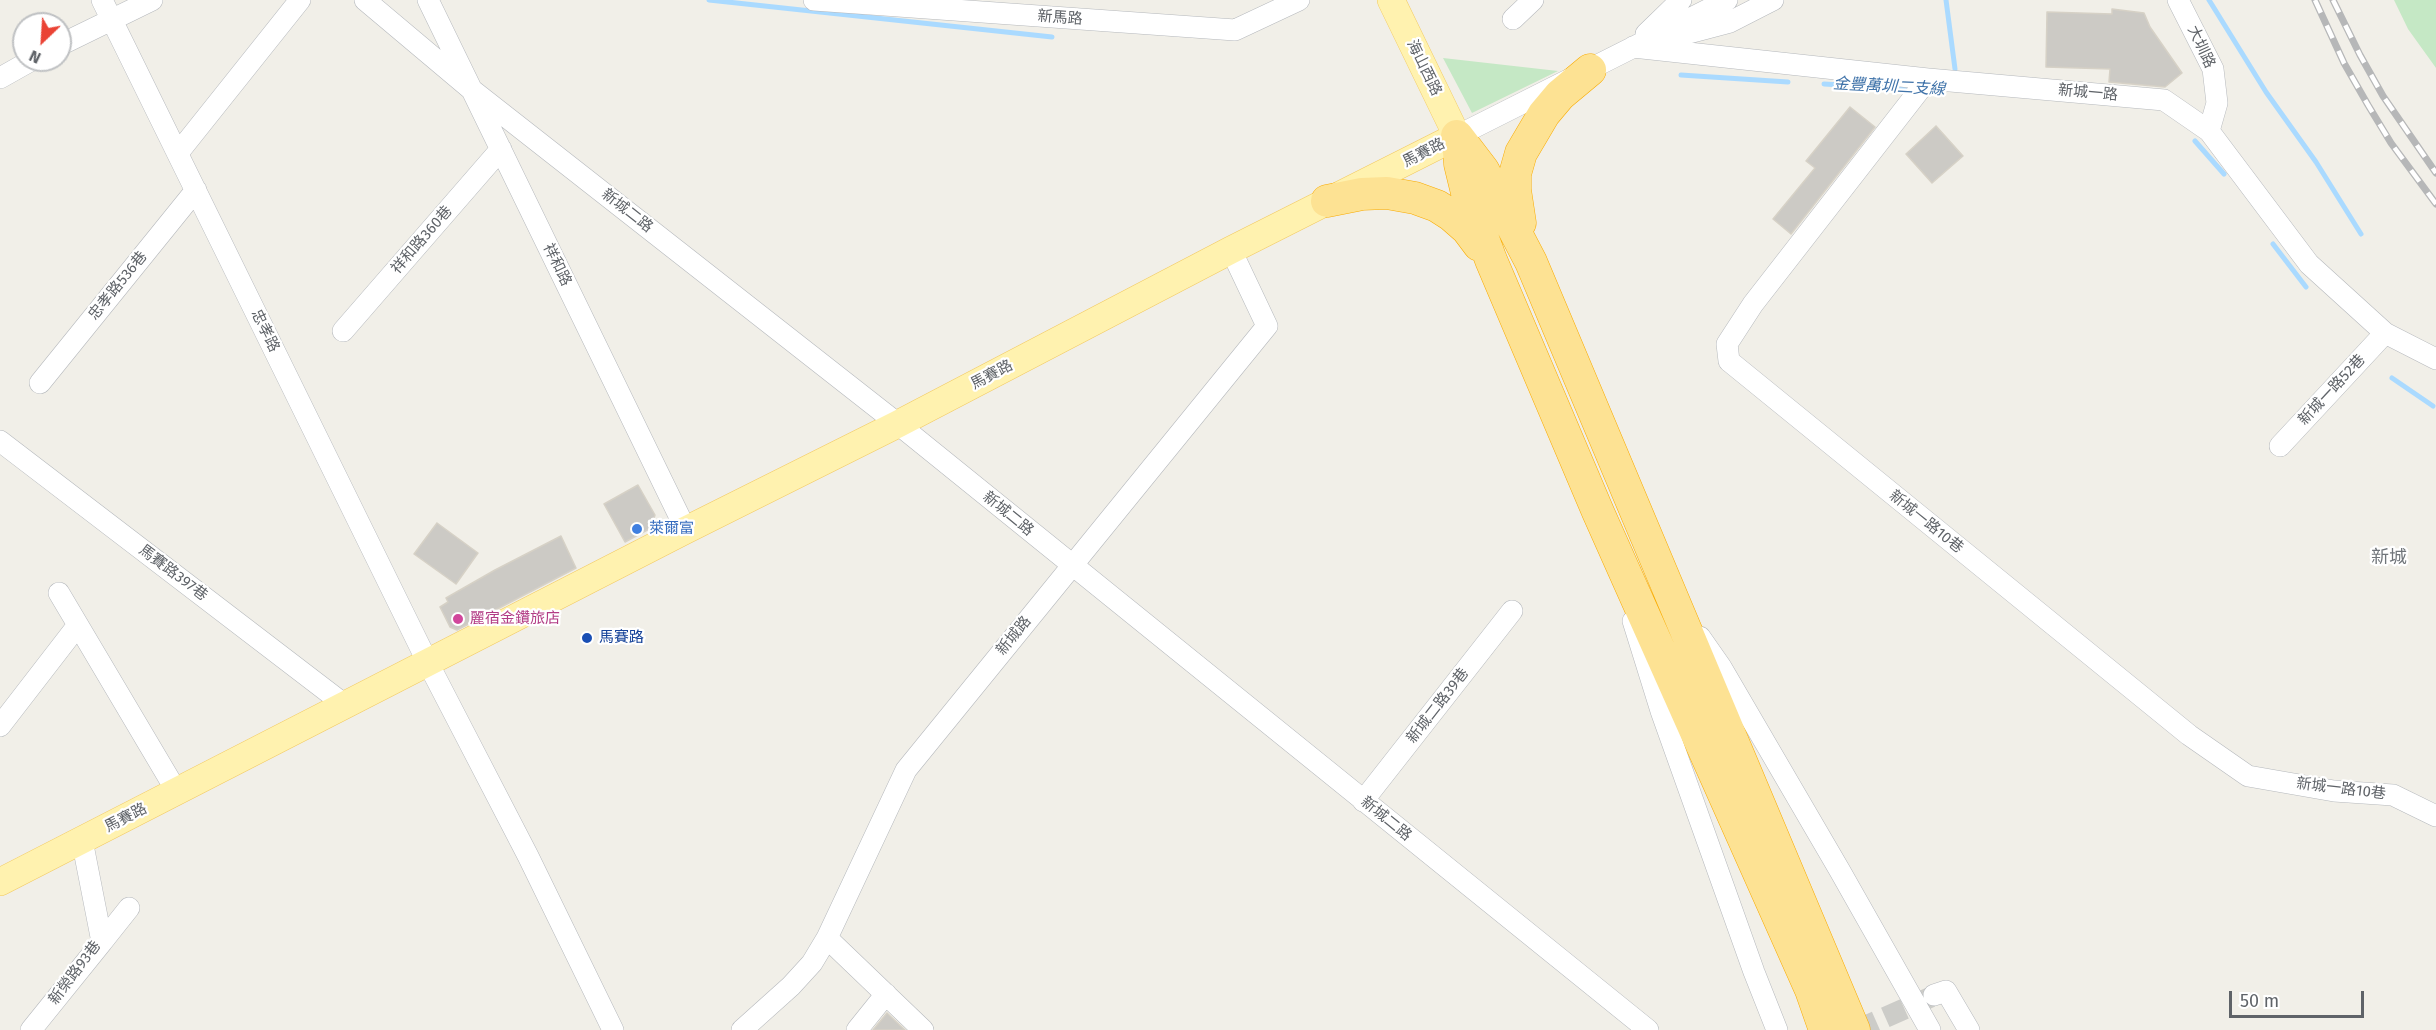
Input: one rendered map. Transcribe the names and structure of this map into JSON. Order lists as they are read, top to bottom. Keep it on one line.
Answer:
{"streets":{"main road":["海山西路","馬賽路"],"street":["新馬路","大圳路","新城一路","新城二路","祥和路360巷","祥和路","忠孝路536巷","忠孝路","新城一路52巷","新城一路10巷","馬賽路397巷","新城路","新城二路39巷","新榮路93巷"]},"crossings":[["大圳路","新城一路"],["海山西路","馬賽路"],["新城一路","馬賽路"],["新城一路","新城一路52巷"],["新城一路","新城一路10巷"],["馬賽路","新城二路"],["馬賽路","祥和路"],["馬賽路","忠孝路"],["馬賽路","馬賽路397巷"],["馬賽路","新城路"],["馬賽路","新榮路93巷"],["新城二路","祥和路"],["新城二路","新城路"],["新城二路","新城二路39巷"],["祥和路360巷","祥和路"],["忠孝路536巷","忠孝路"]],"districts":["新城"],"water":["金豐萬圳二支線"],"places":["萊爾富","麗宿金鑽旅店","馬賽路"],"scale_bar":"50 m","north":"bottom left"}
